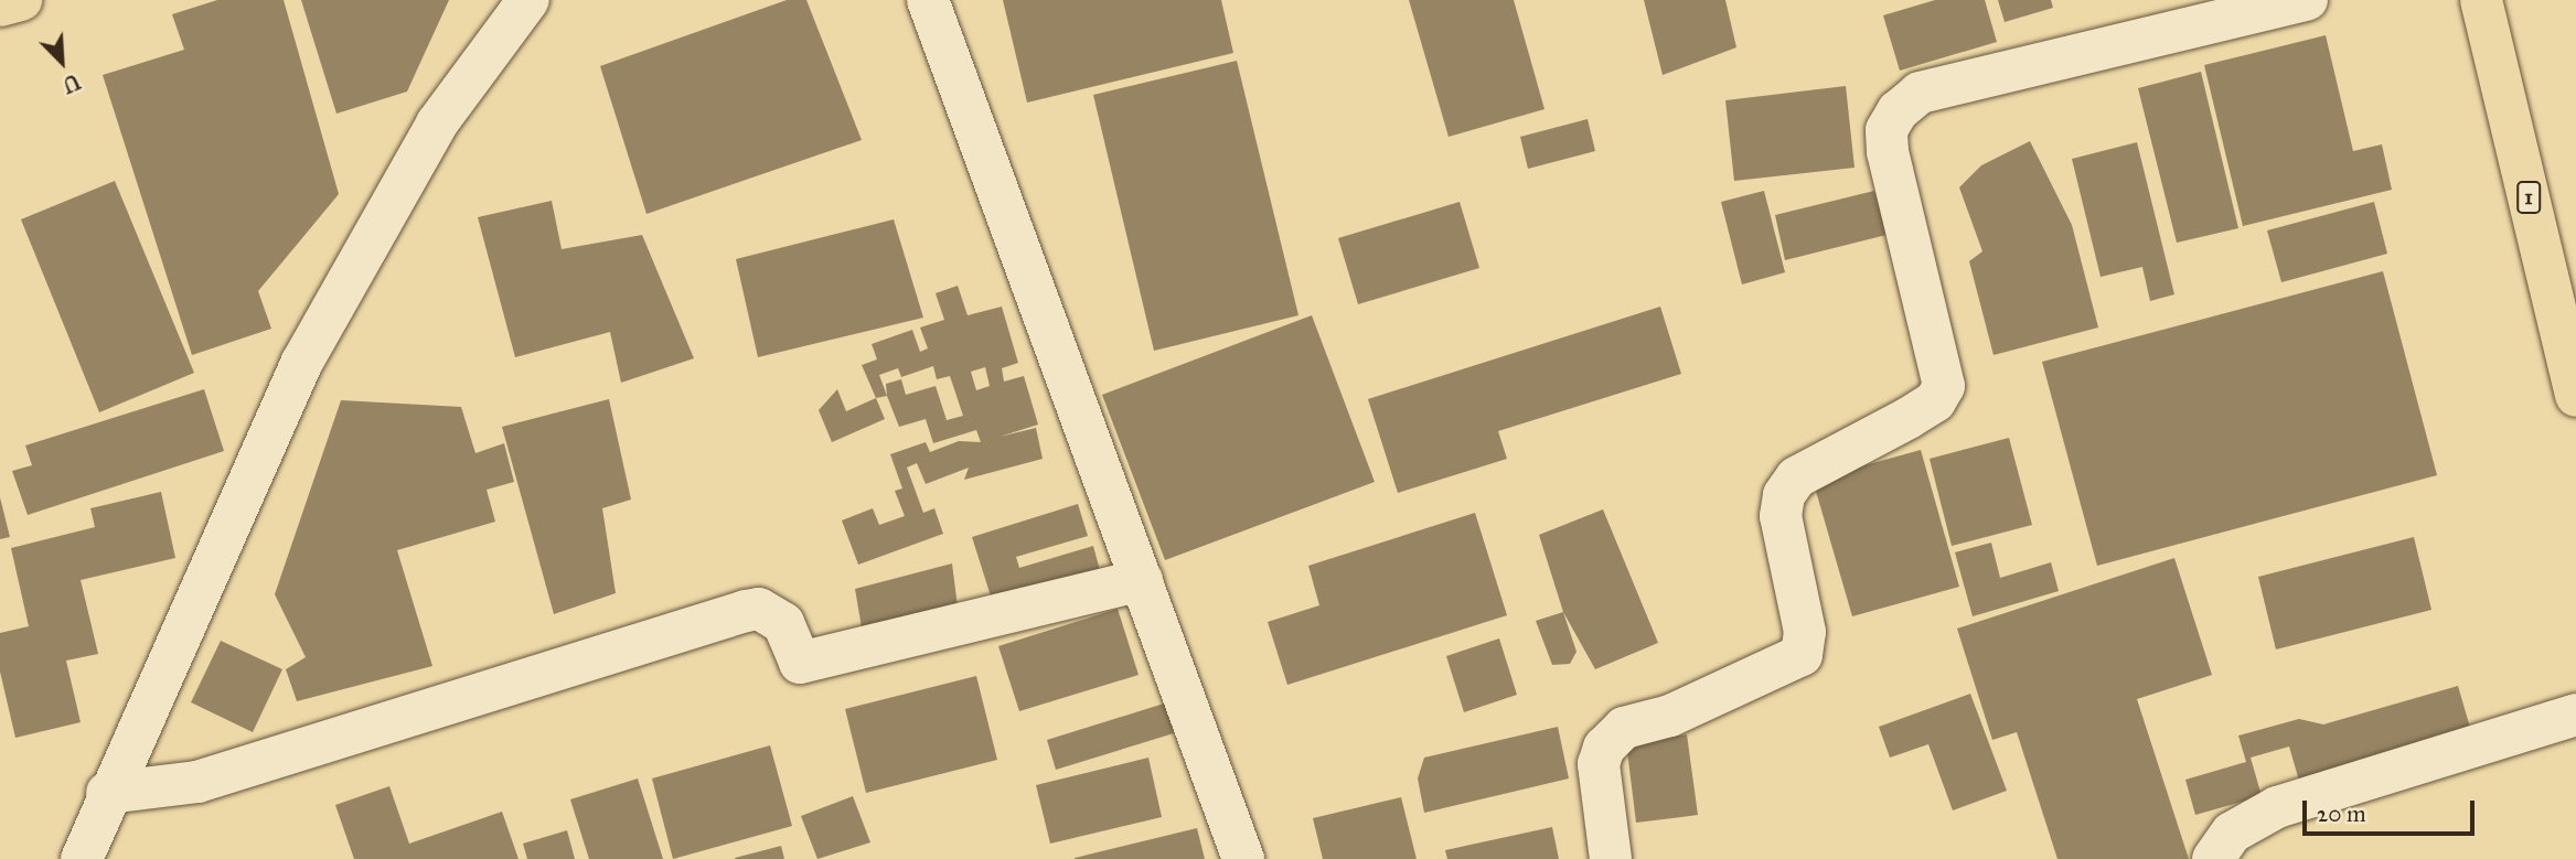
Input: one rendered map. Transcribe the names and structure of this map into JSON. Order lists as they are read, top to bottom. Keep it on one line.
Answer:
{"streets":{"highway":["1"]},"scale_bar":"20 m","north":"bottom right"}
